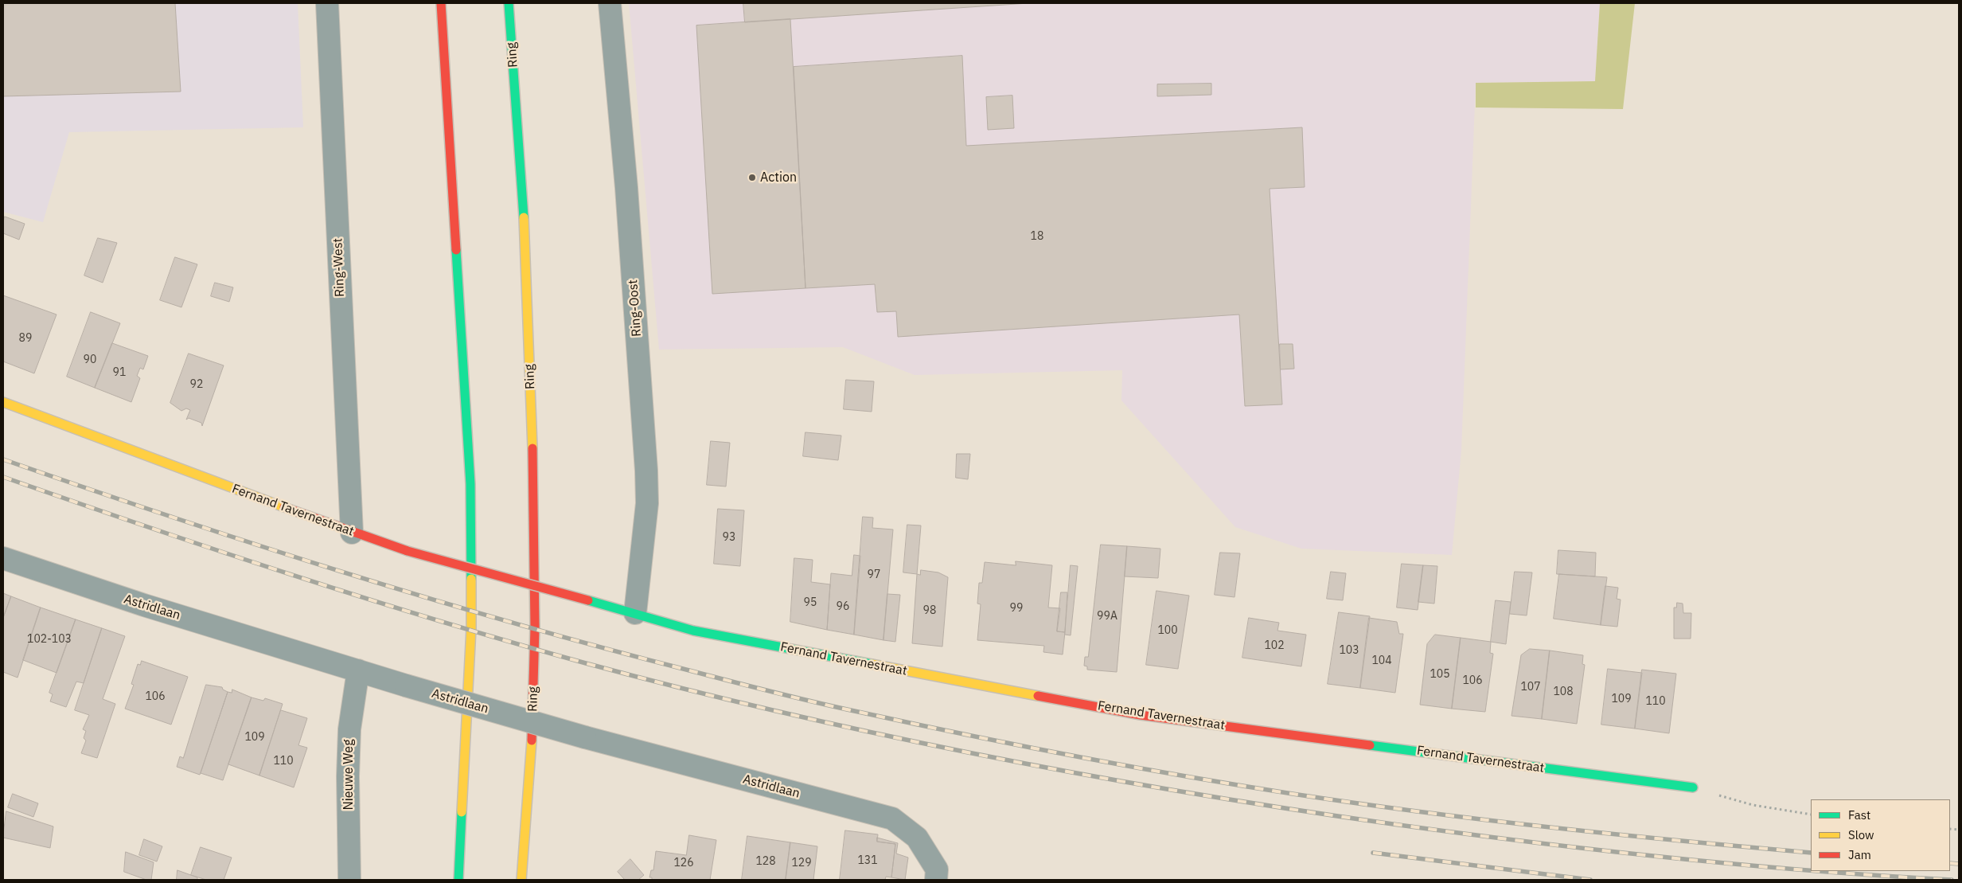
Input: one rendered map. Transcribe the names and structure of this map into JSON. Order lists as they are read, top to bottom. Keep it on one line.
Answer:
{"streets":{"main road":["Ring","Fernand Tavernestraat"],"street":["Ring-West","Ring-Oost","Astridlaan","Nieuwe Weg"]},"crossings":[["Ring-West","Fernand Tavernestraat"],["Ring-Oost","Fernand Tavernestraat"],["Astridlaan","Nieuwe Weg"]],"places":["Action"],"house_numbers":["18","89","90","91","92","93","97","95","96","99","98","99A","100","102-103","102","103","104","105","106","107","108","106","109","110","109","110","131","128","126","129"],"legend":["Fast","Slow","Jam"]}
